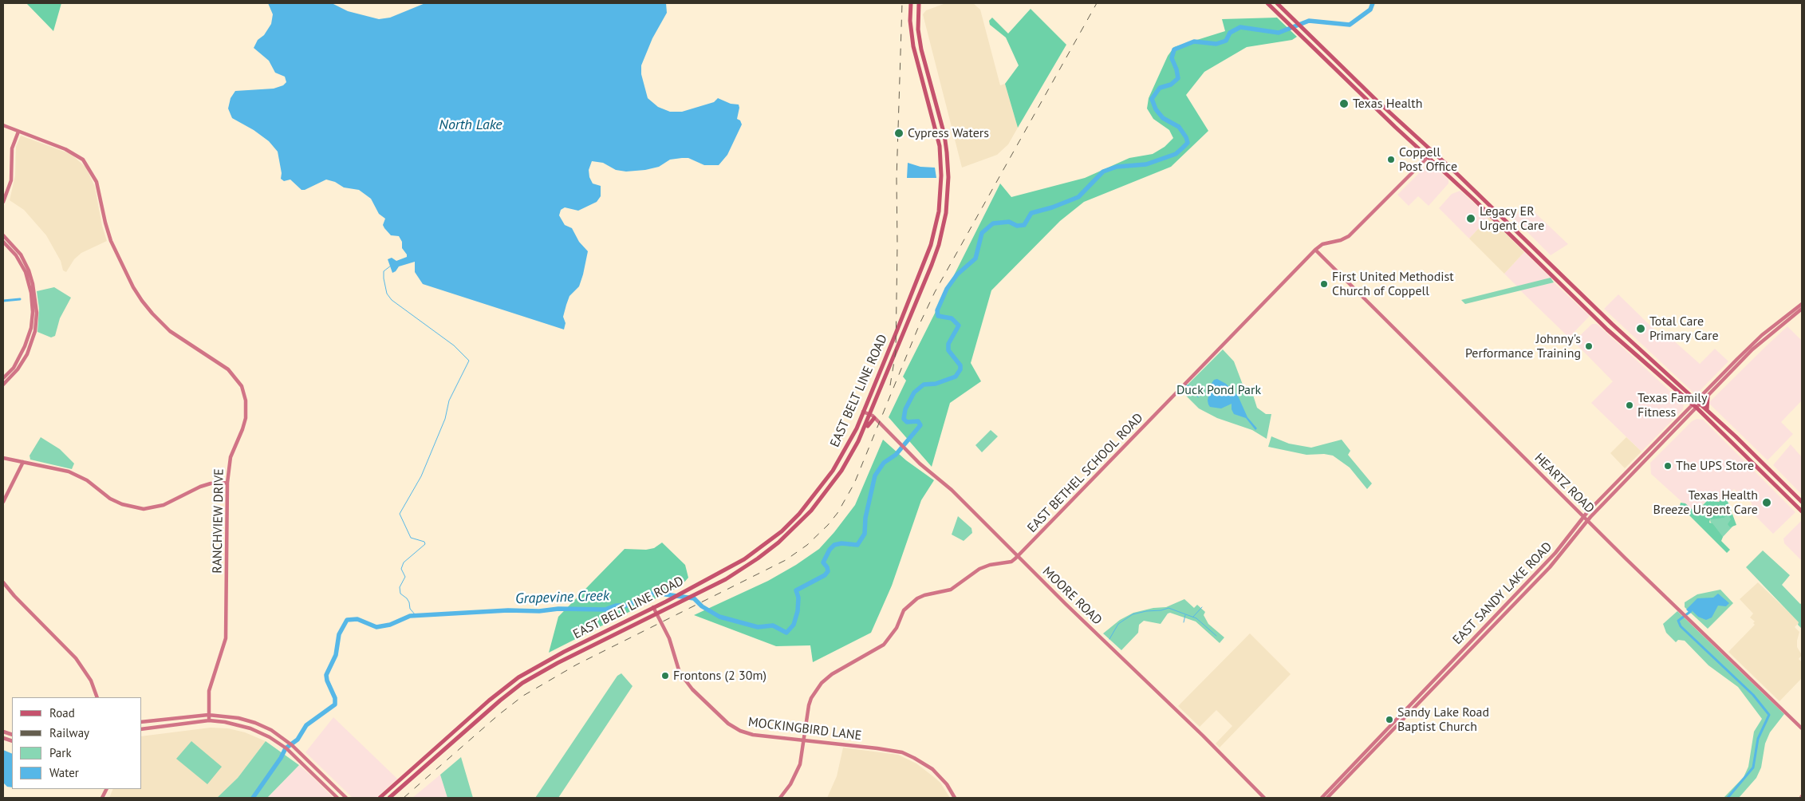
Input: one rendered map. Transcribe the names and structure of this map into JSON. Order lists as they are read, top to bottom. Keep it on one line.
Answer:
{"streets":{"main road":["EAST BELT LINE ROAD"],"street":["EAST BETHEL SCHOOL ROAD","HEARTZ ROAD","RANCHVIEW DRIVE","EAST SANDY LAKE ROAD","MOORE ROAD","MOCKINGBIRD LANE"]},"crossings":[["EAST BELT LINE ROAD","MOORE ROAD"],["EAST BELT LINE ROAD","MOCKINGBIRD LANE"],["EAST BETHEL SCHOOL ROAD","HEARTZ ROAD"],["EAST BETHEL SCHOOL ROAD","MOORE ROAD"],["EAST BETHEL SCHOOL ROAD","MOCKINGBIRD LANE"],["HEARTZ ROAD","EAST SANDY LAKE ROAD"]],"water":["North Lake","Grapevine Creek"],"parks":["Duck Pond Park"],"places":["Texas Health","Cypress Waters","Coppell Post Office","Legacy ER Urgent Care","First United Methodist Church of Coppell","Total Care Primary Care","Johnny's Performance Training","Texas Family Fitness","The UPS Store","Texas Health Breeze Urgent Care","Frontons (2 30m)","Sandy Lake Road Baptist Church"],"legend":["Road","Railway","Park","Water"]}
